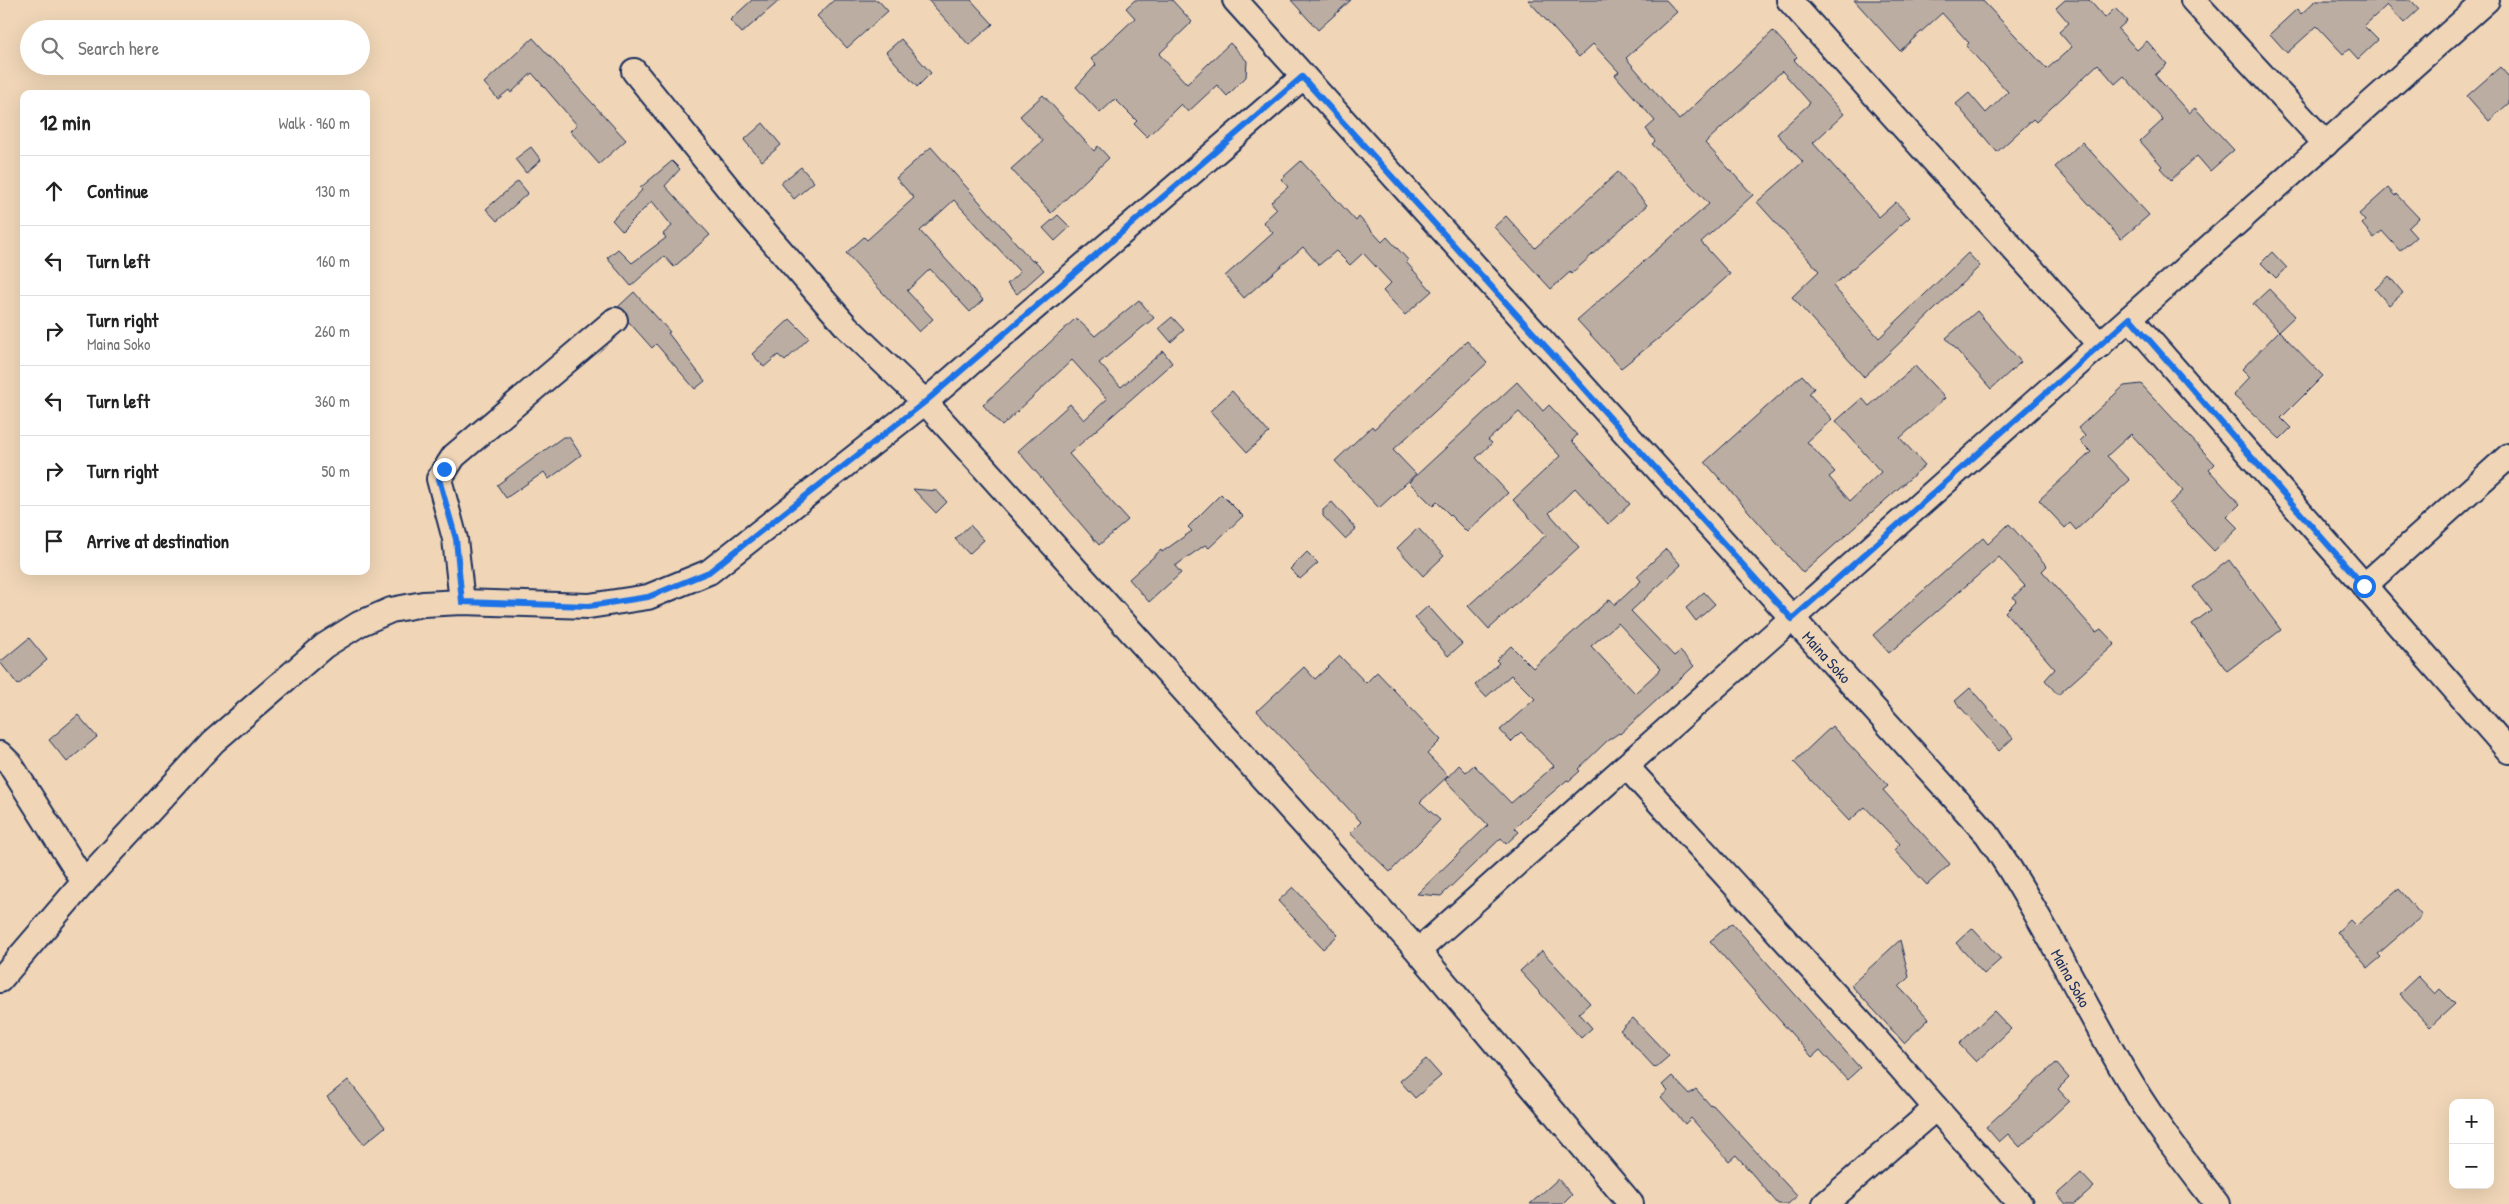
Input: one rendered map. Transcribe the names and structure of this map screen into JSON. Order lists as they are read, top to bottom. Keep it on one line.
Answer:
{"streets":{"street":["Maina Soko"]},"page":{"search":"Search here","heading":["12 min","Walk · 960 m"],"list":[["Continue","130 m"],["Turn left","160 m"],["Turn right","Maina Soko","260 m"],["Turn left","360 m"],["Turn right","50 m"],"Arrive at destination"],"map_buttons":["+","−"]}}
